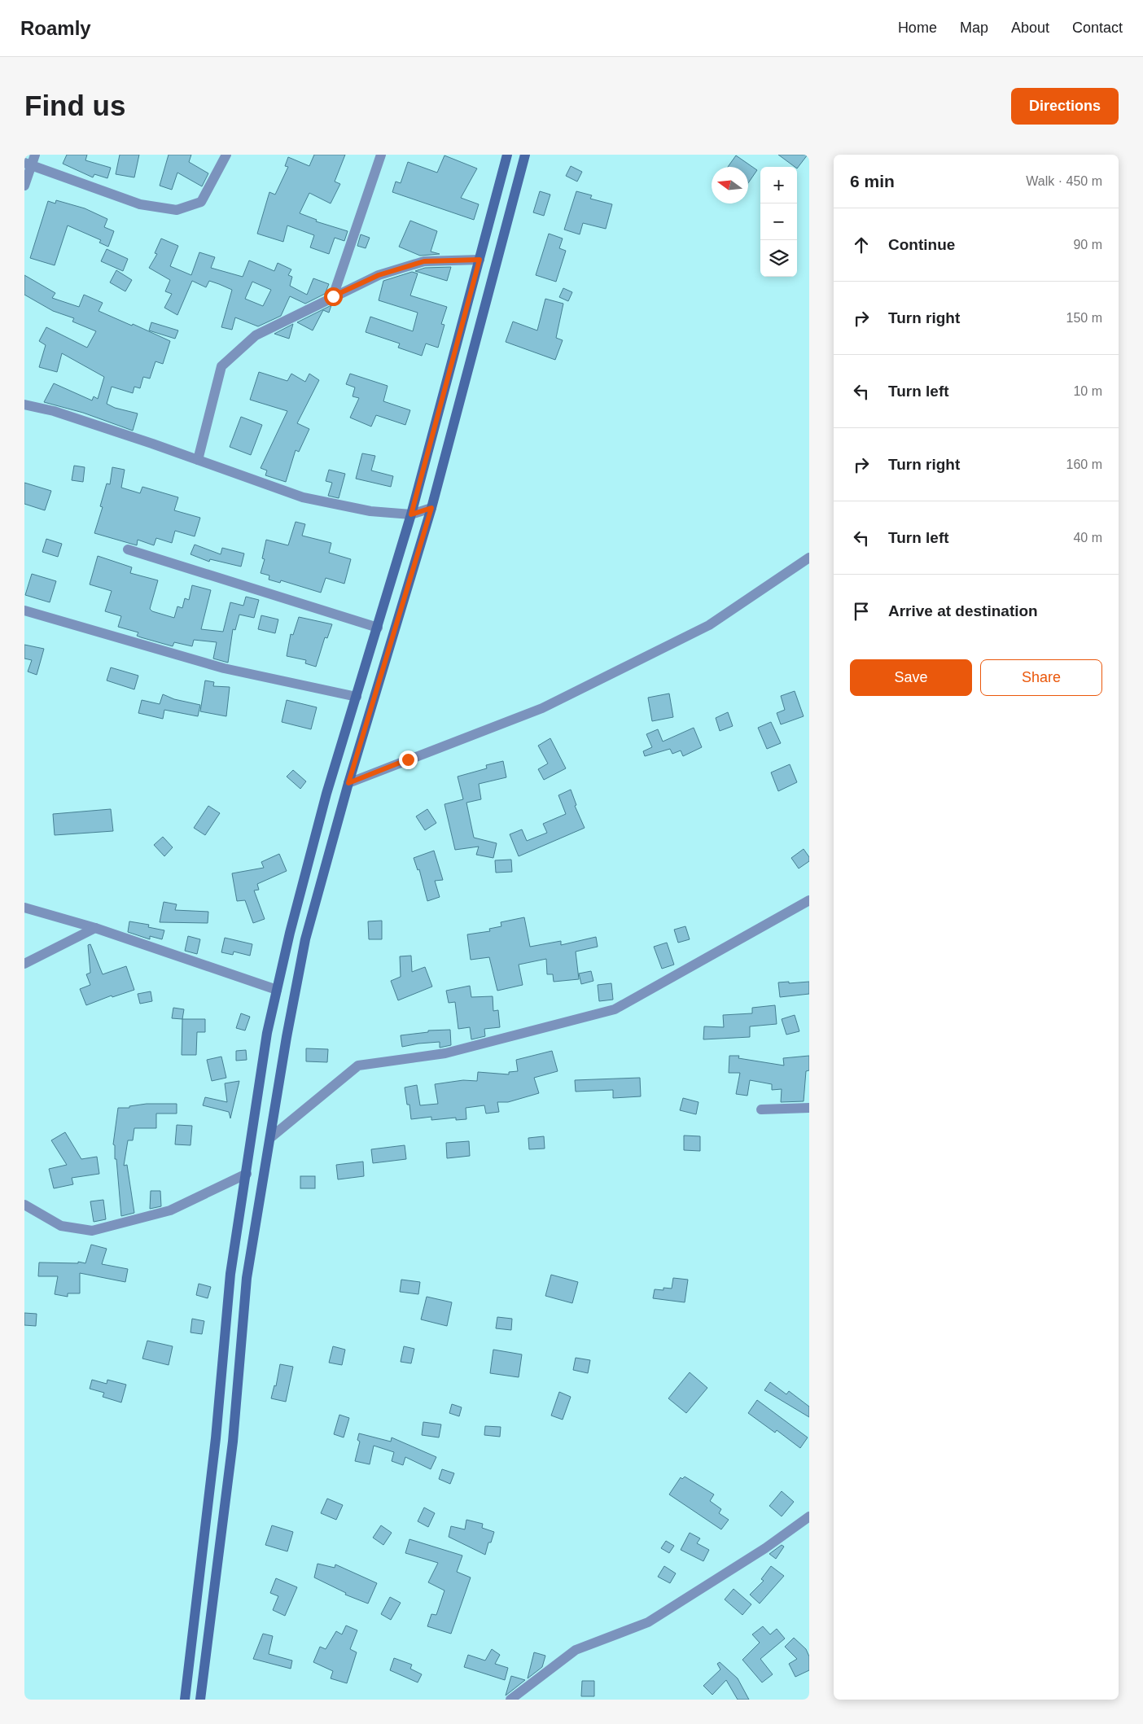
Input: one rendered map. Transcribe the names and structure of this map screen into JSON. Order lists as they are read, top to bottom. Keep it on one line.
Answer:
{"north":"left","page":{"header":"Roamly","nav":["Home","Map","About","Contact"],"buttons":["Directions",["Save","Share"]],"title":"Find us","heading":["6 min","Walk · 450 m"],"map_buttons":["+","−"],"list":[["Continue","90 m"],["Turn right","150 m"],["Turn left","10 m"],["Turn right","160 m"],["Turn left","40 m"],"Arrive at destination"]}}
